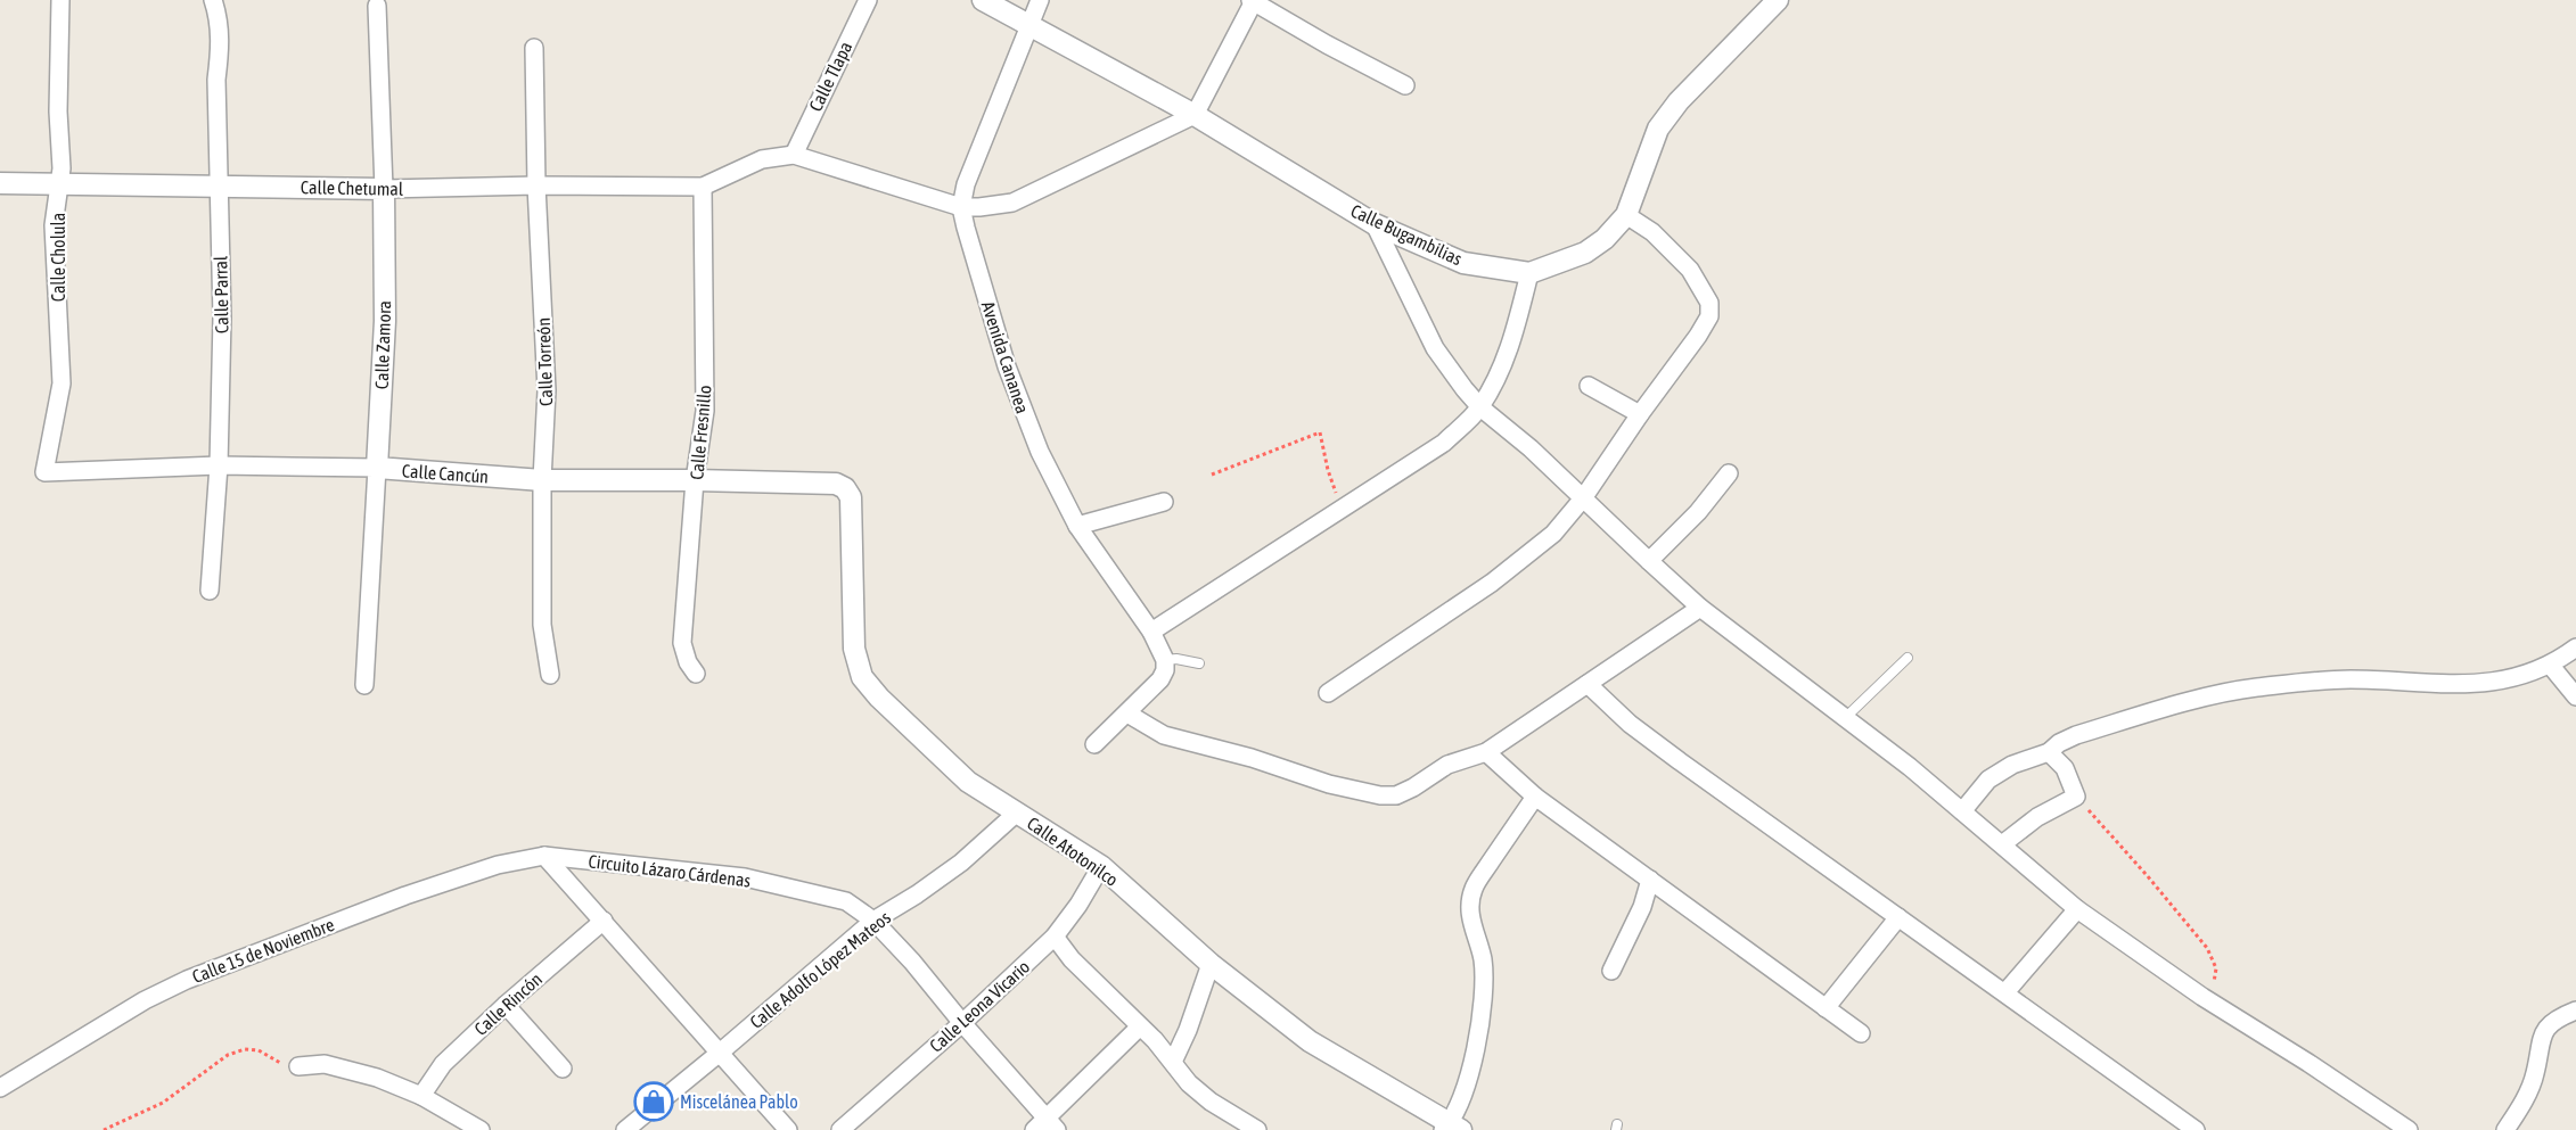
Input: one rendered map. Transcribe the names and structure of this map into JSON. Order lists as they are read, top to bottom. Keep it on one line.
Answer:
{"streets":{"street":["Calle Tlapa","Calle Chetumal","Calle Bugambilias","Calle Cholula","Calle Parral","Calle Zamora","Avenida Cananea","Calle Torreón","Calle Fresnillo","Calle Cancún","Calle Atotonilco","Circuito Lázaro Cárdenas","Calle 15 de Noviembre","Calle Adolfo López Mateos","Calle Rincón","Calle Leona Vicario"]},"crossings":[["Calle Chetumal","Calle Cholula"],["Calle Chetumal","Calle Parral"],["Calle Chetumal","Calle Zamora"],["Calle Chetumal","Calle Torreón"],["Calle Chetumal","Calle Fresnillo"],["Calle Bugambilias","Avenida Cananea"],["Calle Cholula","Calle Cancún"],["Calle Parral","Calle Cancún"],["Calle Zamora","Calle Cancún"],["Calle Torreón","Calle Cancún"],["Calle Fresnillo","Calle Cancún"],["Calle Cancún","Calle Atotonilco"],["Calle Atotonilco","Calle Adolfo López Mateos"],["Calle Atotonilco","Calle Leona Vicario"],["Circuito Lázaro Cárdenas","Calle 15 de Noviembre"],["Circuito Lázaro Cárdenas","Calle Adolfo López Mateos"],["Circuito Lázaro Cárdenas","Calle Rincón"],["Circuito Lázaro Cárdenas","Calle Leona Vicario"]],"places":{"shop":["Miscelánea Pablo"]}}
